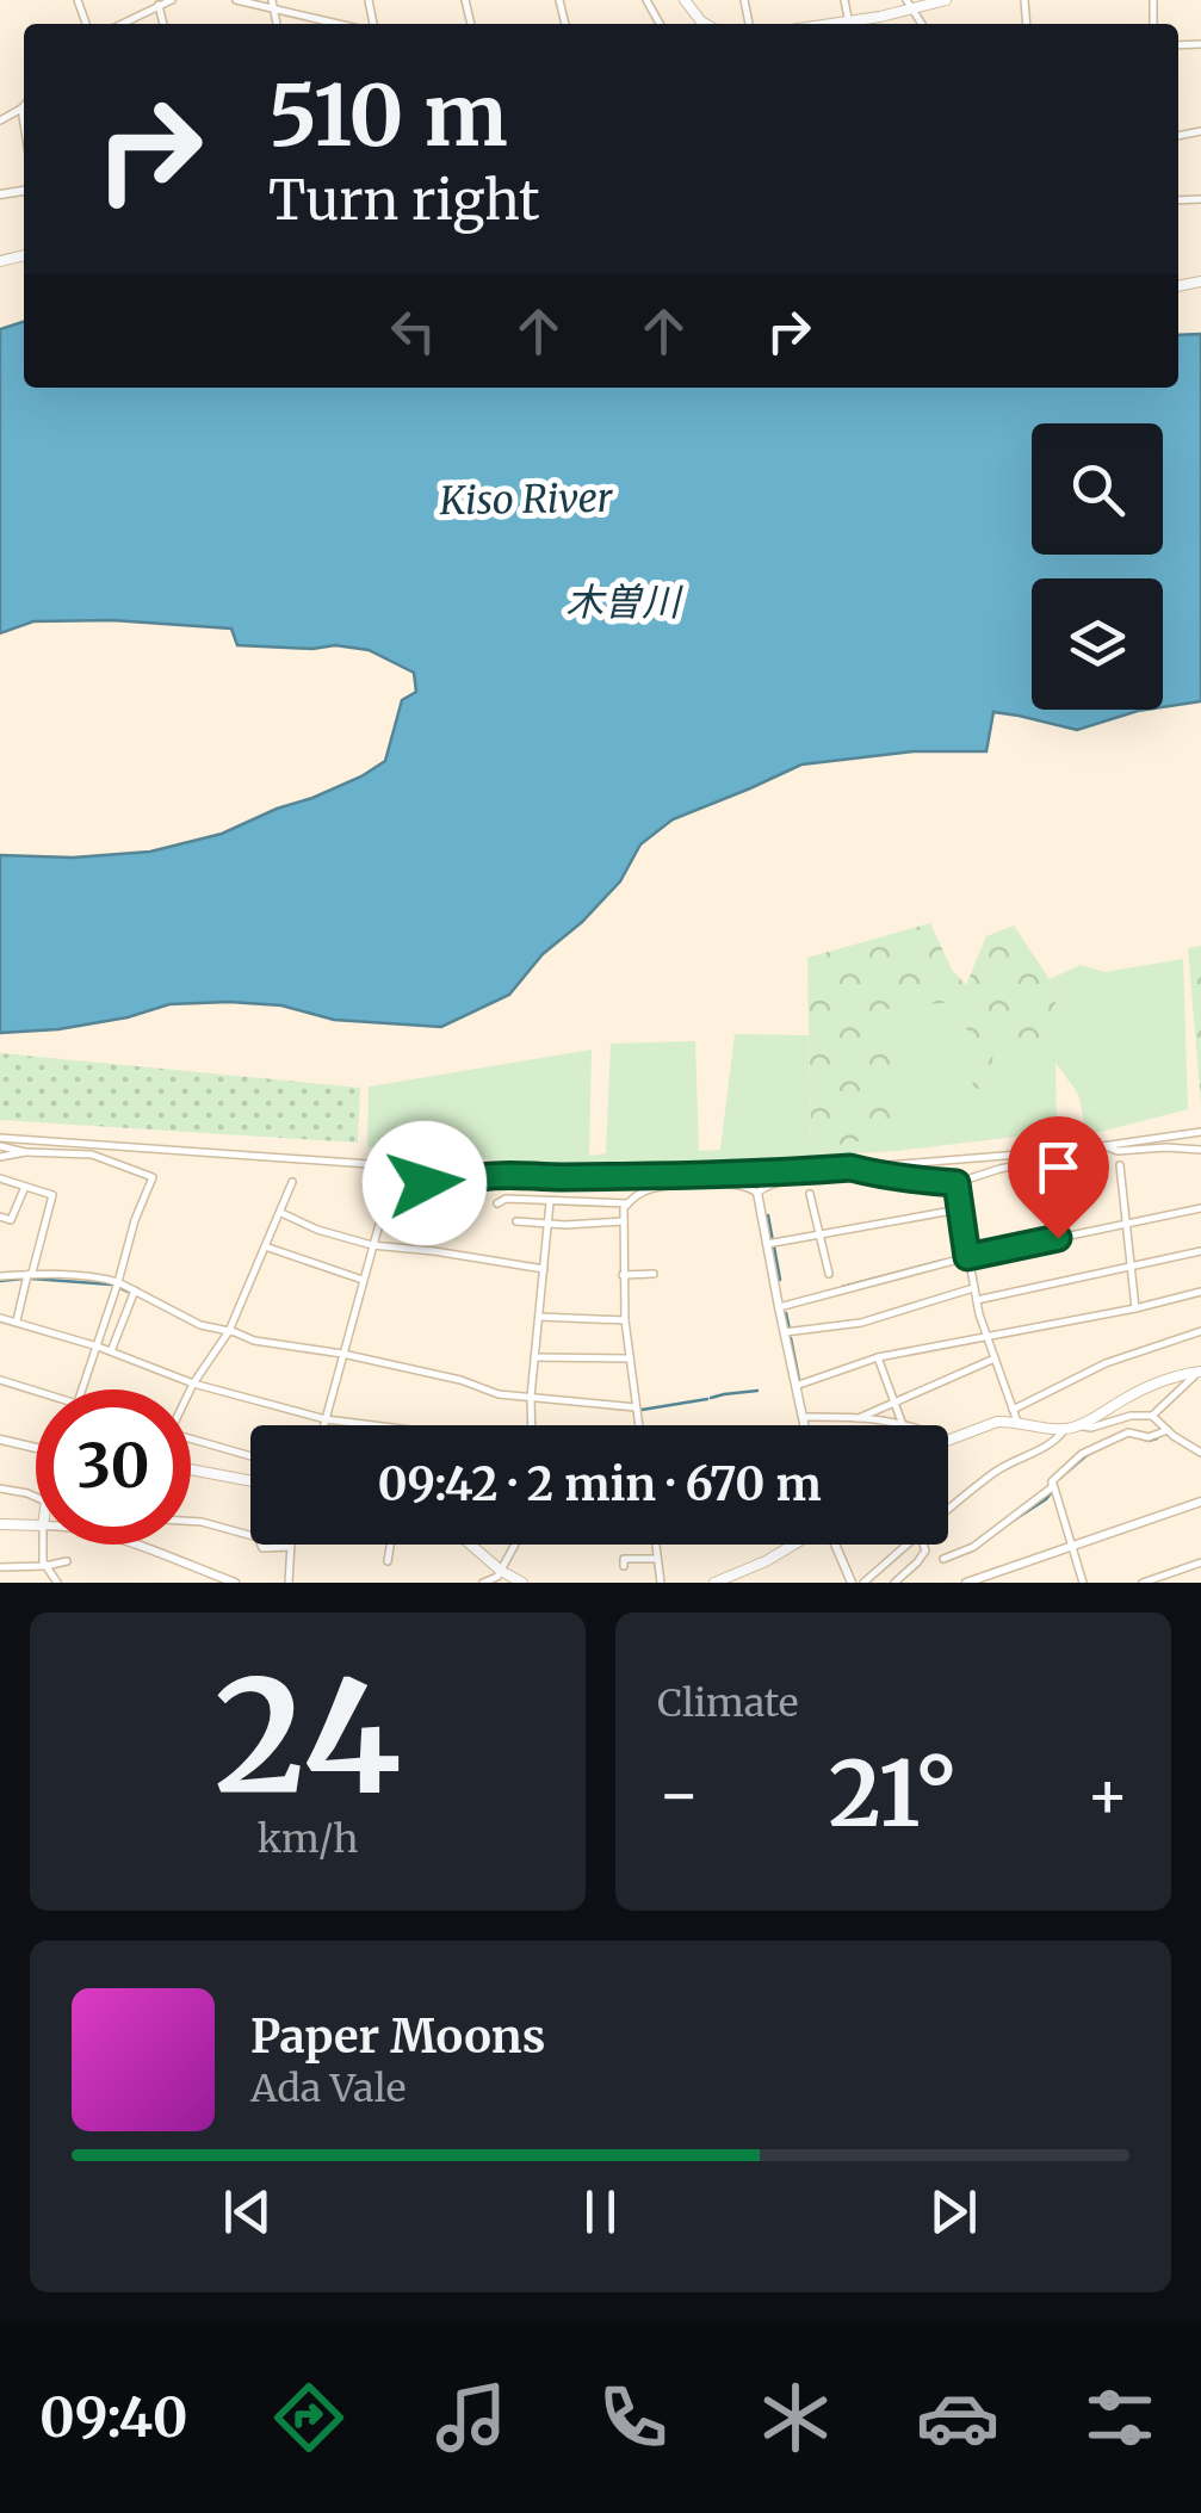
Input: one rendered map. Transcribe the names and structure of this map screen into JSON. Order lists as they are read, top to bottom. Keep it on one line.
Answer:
{"water":["Kiso River","木曽川"],"page":{"turn":["510 m","Turn right"],"limit":"30","trip":"09:42 · 2 min · 670 m","tile":[["24","km/h"],"Climate"],"heat":["−","21°","+"],"song":["Paper Moons","Ada Vale"],"tabs":"09:40"}}
